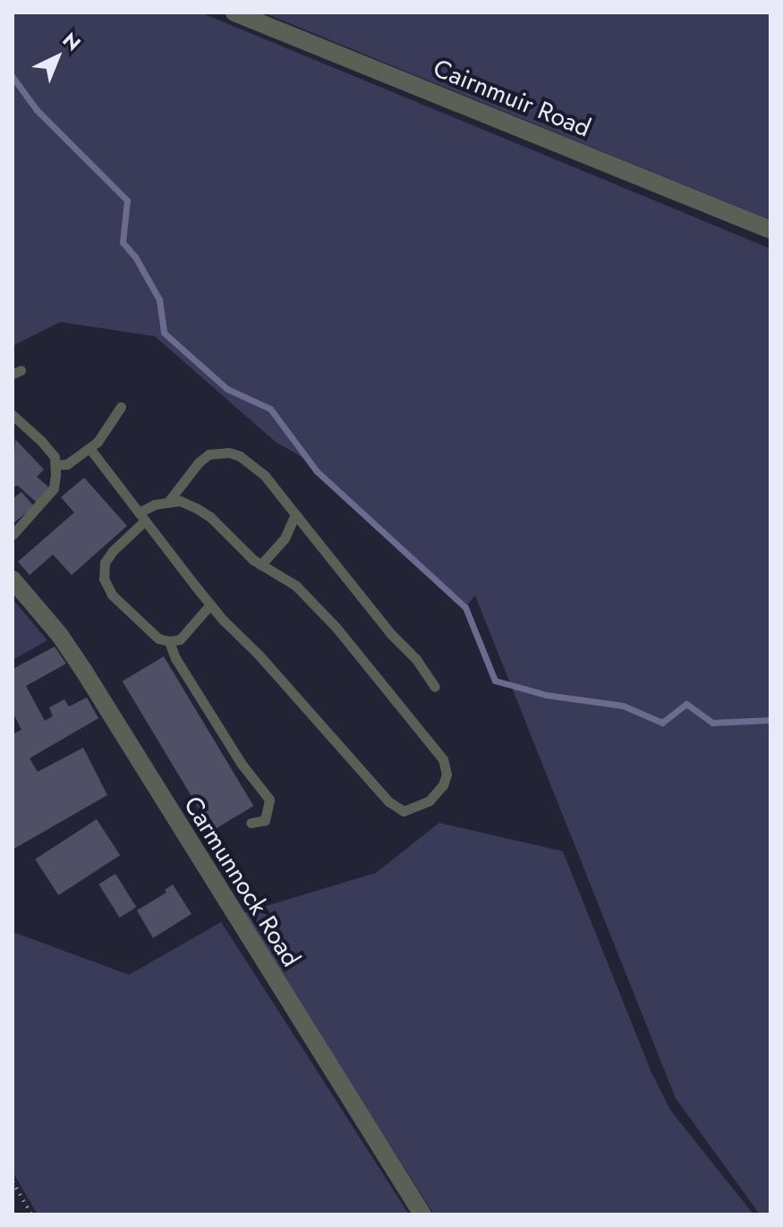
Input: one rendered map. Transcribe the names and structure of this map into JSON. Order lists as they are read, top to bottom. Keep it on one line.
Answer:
{"streets":{"street":["Cairnmuir Road","Carmunnock Road"]},"north":"top right"}
